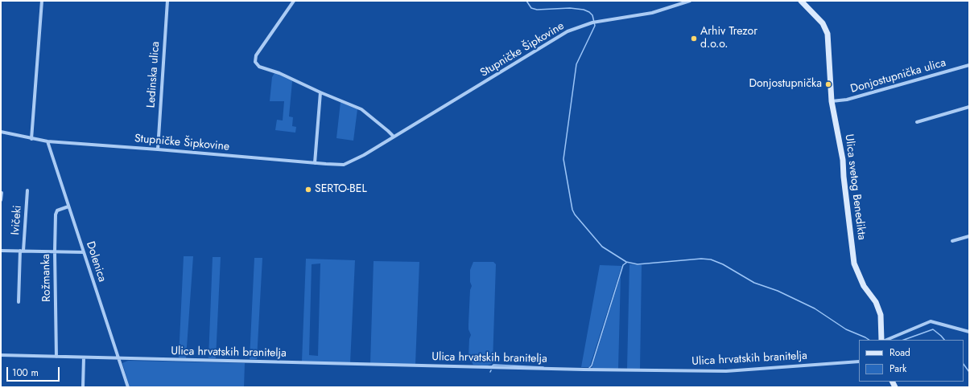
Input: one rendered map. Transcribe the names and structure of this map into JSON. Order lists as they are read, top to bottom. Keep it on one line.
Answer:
{"streets":{"main road":["Ulica svetog Benedikta"],"street":["Stupničke Šipkovine","Ledinska ulica","Donjostupnička ulica","Ivičeki","Dolenica","Rožmanka","Ulica hrvatskih branitelja"]},"crossings":[["Stupničke Šipkovine","Ledinska ulica"],["Stupničke Šipkovine","Dolenica"],["Donjostupnička ulica","Ulica svetog Benedikta"],["Ivičeki","Dolenica"],["Ivičeki","Rožmanka"],["Dolenica","Rožmanka"],["Dolenica","Ulica hrvatskih branitelja"]],"places":["Arhiv Trezor d.o.o.","Donjostupnička","SERTO-BEL"],"legend":["Road","Park"],"scale_bar":"100 m"}
